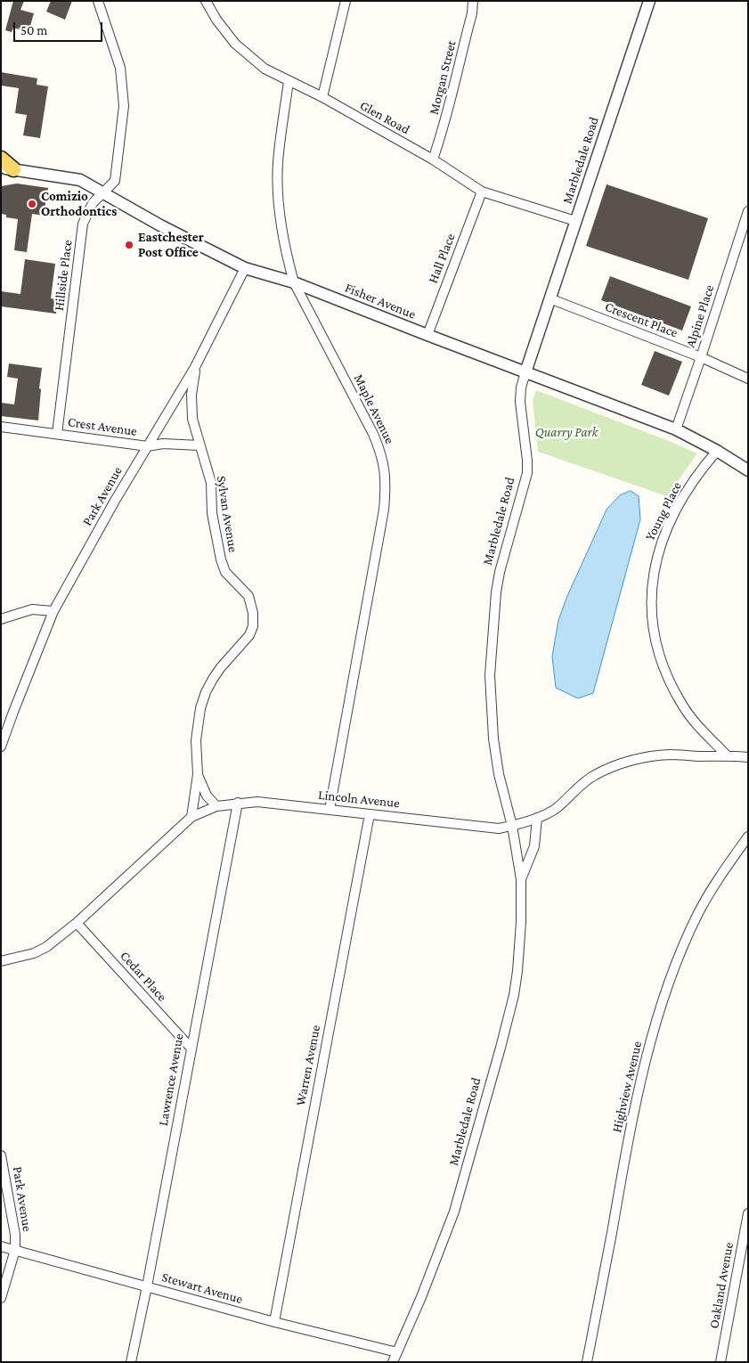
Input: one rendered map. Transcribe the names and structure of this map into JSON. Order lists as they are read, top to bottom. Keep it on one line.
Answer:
{"streets":{"street":["Morgan Street","Glen Road","Marbledale Road","Hall Place","Hillside Place","Fisher Avenue","Alpine Place","Crescent Place","Maple Avenue","Crest Avenue","Park Avenue","Young Place","Sylvan Avenue","Lincoln Avenue","Cedar Place","Warren Avenue","Lawrence Avenue","Highview Avenue","Oakland Avenue","Stewart Avenue"]},"crossings":[["Morgan Street","Glen Road"],["Glen Road","Marbledale Road"],["Glen Road","Hall Place"],["Glen Road","Maple Avenue"],["Marbledale Road","Fisher Avenue"],["Marbledale Road","Crescent Place"],["Marbledale Road","Lincoln Avenue"],["Marbledale Road","Stewart Avenue"],["Hall Place","Fisher Avenue"],["Hillside Place","Fisher Avenue"],["Hillside Place","Crest Avenue"],["Fisher Avenue","Alpine Place"],["Fisher Avenue","Maple Avenue"],["Fisher Avenue","Park Avenue"],["Fisher Avenue","Young Place"],["Alpine Place","Crescent Place"],["Maple Avenue","Lincoln Avenue"],["Crest Avenue","Park Avenue"],["Crest Avenue","Sylvan Avenue"],["Park Avenue","Sylvan Avenue"],["Park Avenue","Stewart Avenue"],["Young Place","Lincoln Avenue"],["Sylvan Avenue","Lincoln Avenue"],["Lincoln Avenue","Cedar Place"],["Lincoln Avenue","Warren Avenue"],["Lincoln Avenue","Lawrence Avenue"],["Cedar Place","Lawrence Avenue"],["Warren Avenue","Stewart Avenue"],["Lawrence Avenue","Stewart Avenue"]],"parks":["Quarry Park"],"places":["Comizio Orthodontics","Eastchester Post Office"],"scale_bar":"50 m"}
